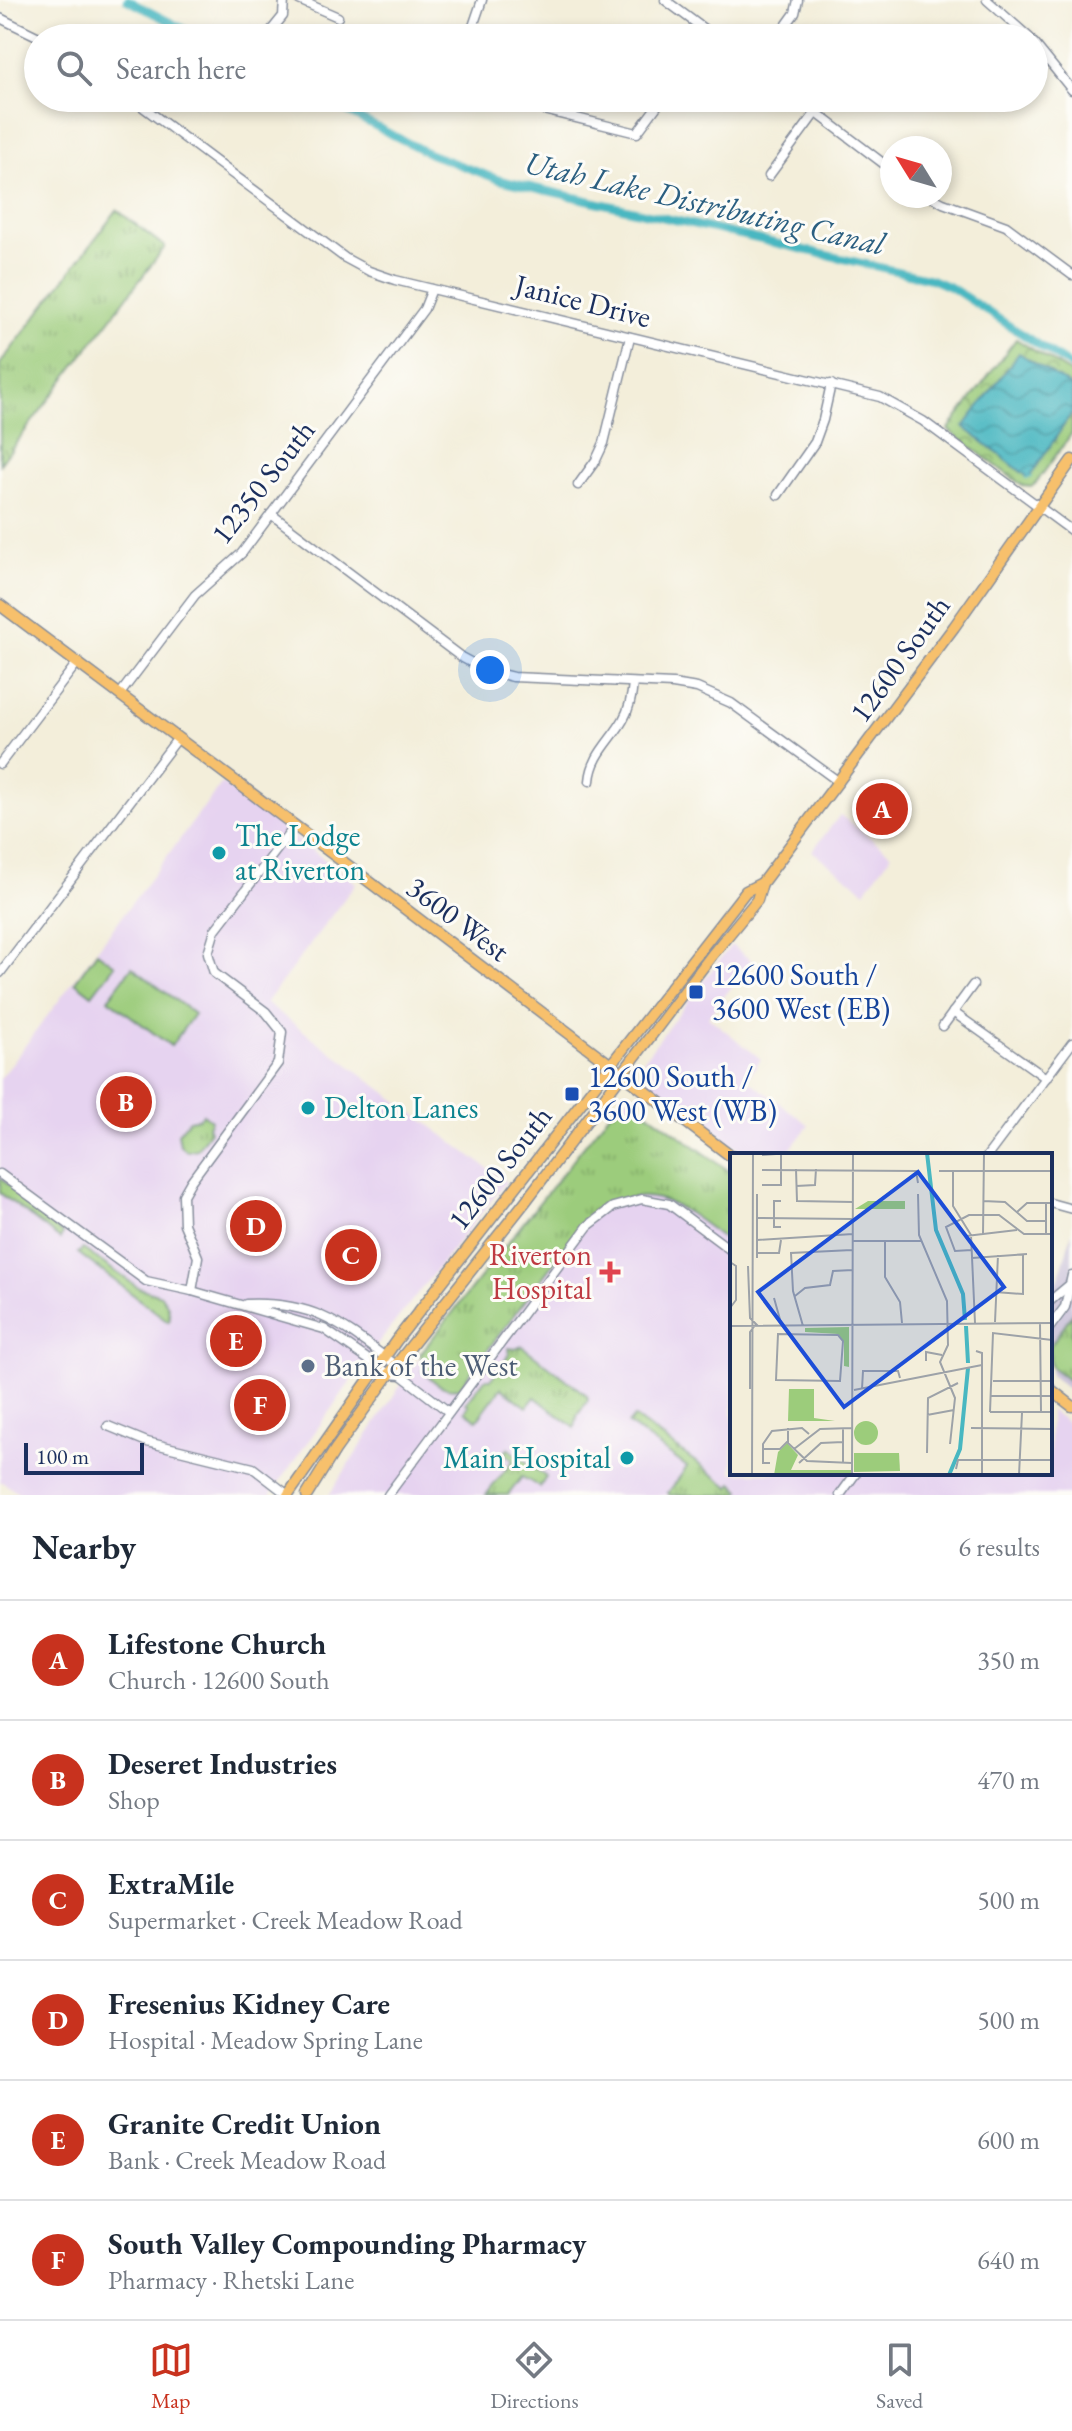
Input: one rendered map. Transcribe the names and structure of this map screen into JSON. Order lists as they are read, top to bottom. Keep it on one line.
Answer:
{"streets":{"main road":["12600 South","3600 West"],"street":["Janice Drive","12350 South"]},"crossings":[["Janice Drive","12350 South"],["Janice Drive","12600 South"],["12350 South","3600 West"],["12600 South","3600 West"]],"water":["Utah Lake Distributing Canal"],"places":{"other":["The Lodge at Riverton","Delton Lanes","Bank of the West","Main Hospital"],"transit":["12600 South / 3600 West (EB)","12600 South / 3600 West (WB)"],"health":["Riverton Hospital"]},"scale_bar":"100 m","north":"top left","page":{"search":"Search here","pins":["A","B","D","C","E","F"],"scale":"100 m","heading":["Nearby","6 results"],"list":[{"mark":"A","name":"Lifestone Church","note":"Church · 12600 South","value":"350 m"},{"mark":"B","name":"Deseret Industries","note":"Shop","value":"470 m"},{"mark":"C","name":"ExtraMile","note":"Supermarket · Creek Meadow Road","value":"500 m"},{"mark":"D","name":"Fresenius Kidney Care","note":"Hospital · Meadow Spring Lane","value":"500 m"},{"mark":"E","name":"Granite Credit Union","note":"Bank · Creek Meadow Road","value":"600 m"},{"mark":"F","name":"South Valley Compounding Pharmacy","note":"Pharmacy · Rhetski Lane","value":"640 m"}],"nav":["Map","Directions","Saved"]}}
